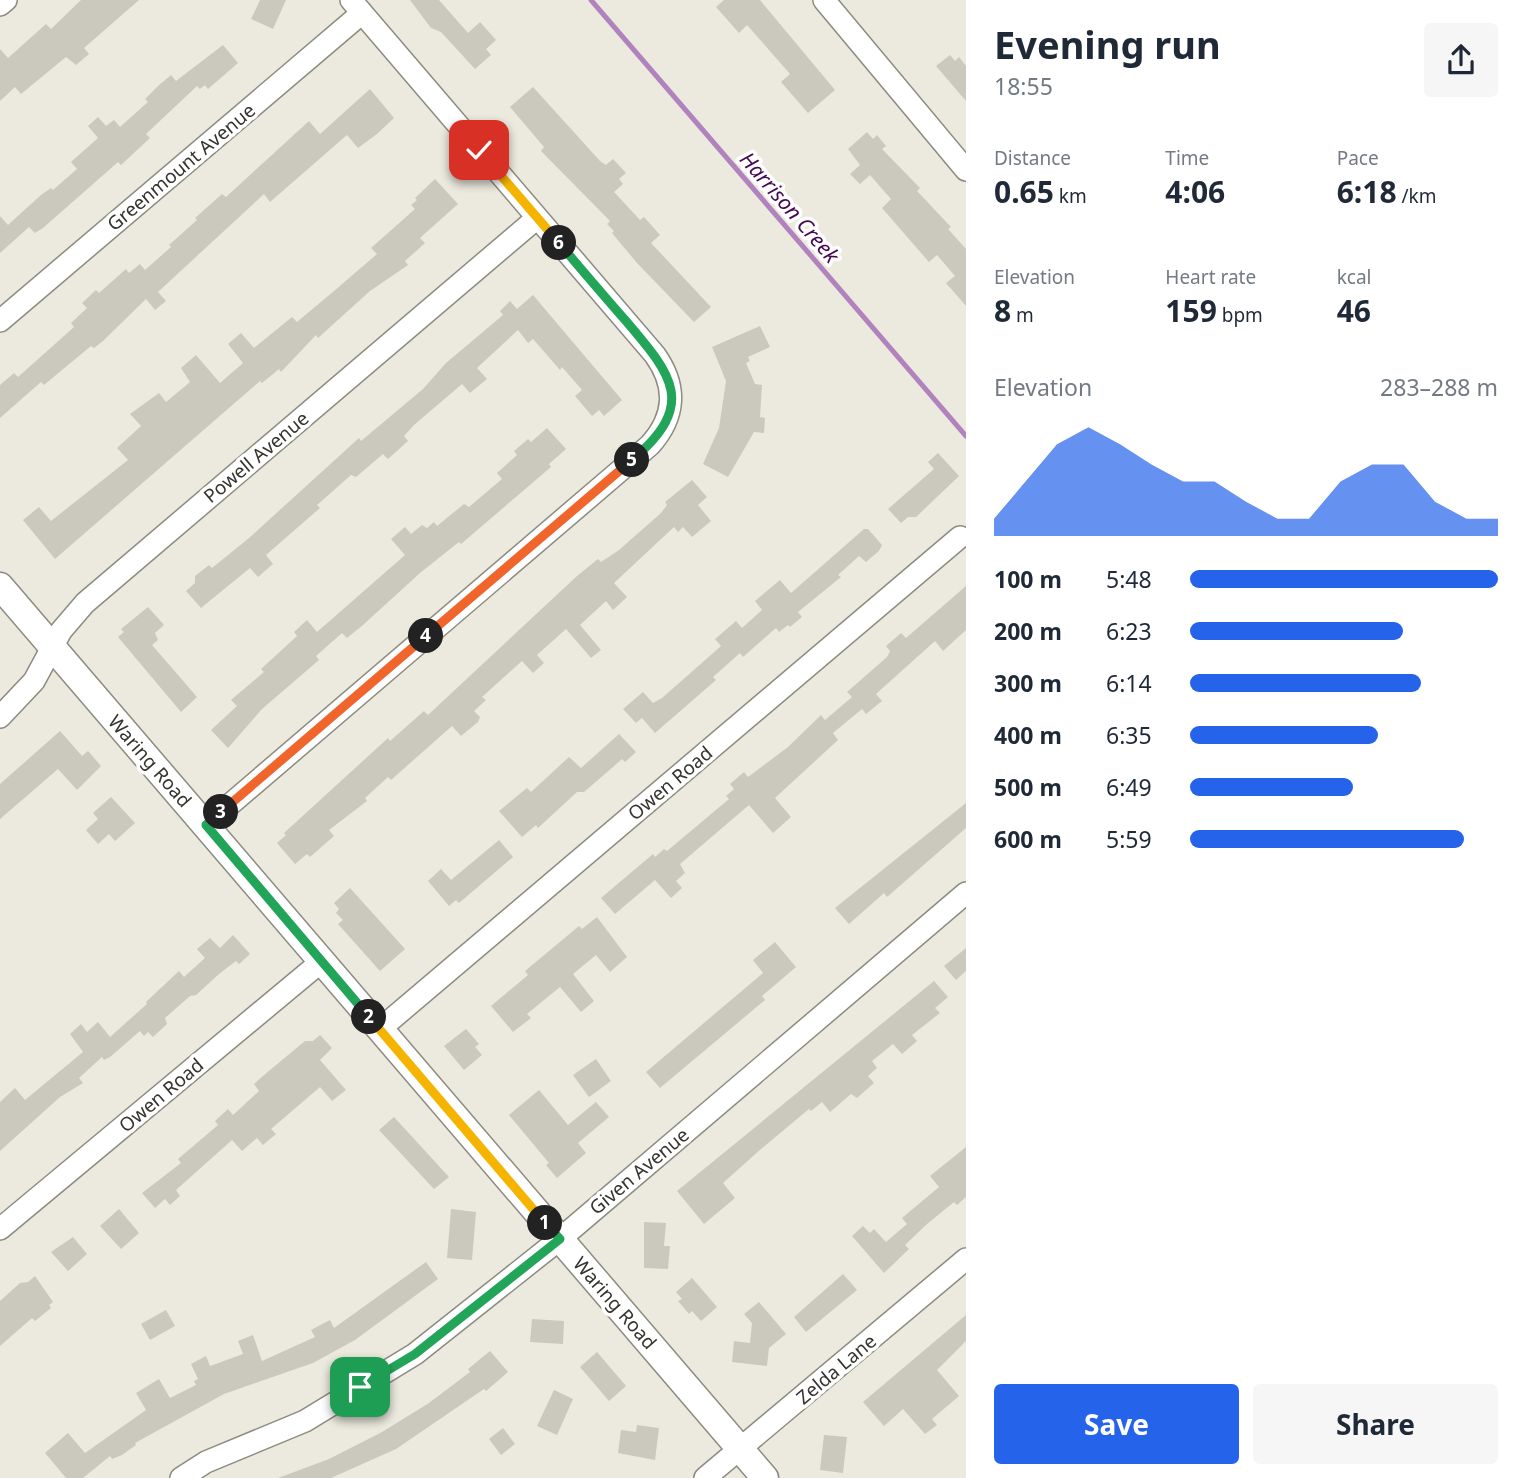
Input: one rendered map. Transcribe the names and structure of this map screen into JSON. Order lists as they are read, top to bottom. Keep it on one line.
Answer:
{"streets":{"street":["Greenmount Avenue","Powell Avenue","Waring Road","Owen Road","Given Avenue","Zelda Lane"]},"crossings":[["Powell Avenue","Waring Road"],["Waring Road","Owen Road"],["Waring Road","Given Avenue"],["Waring Road","Zelda Lane"]],"water":["Harrison Creek"],"page":{"heading":["Evening run","18:55"],"stats":[["Distance","0.65 km"],["Time","4:06"],["Pace","6:18 /km"],["Elevation","8 m"],["Heart rate","159 bpm"],["kcal","46"]],"pins":["6","5","4","3","2","1"],"chart":["Elevation","283–288 m"],"list":[{"name":"100 m","note":"5:48"},{"name":"200 m","note":"6:23"},{"name":"300 m","note":"6:14"},{"name":"400 m","note":"6:35"},{"name":"500 m","note":"6:49"},{"name":"600 m","note":"5:59"}],"buttons":["Save","Share"]}}
